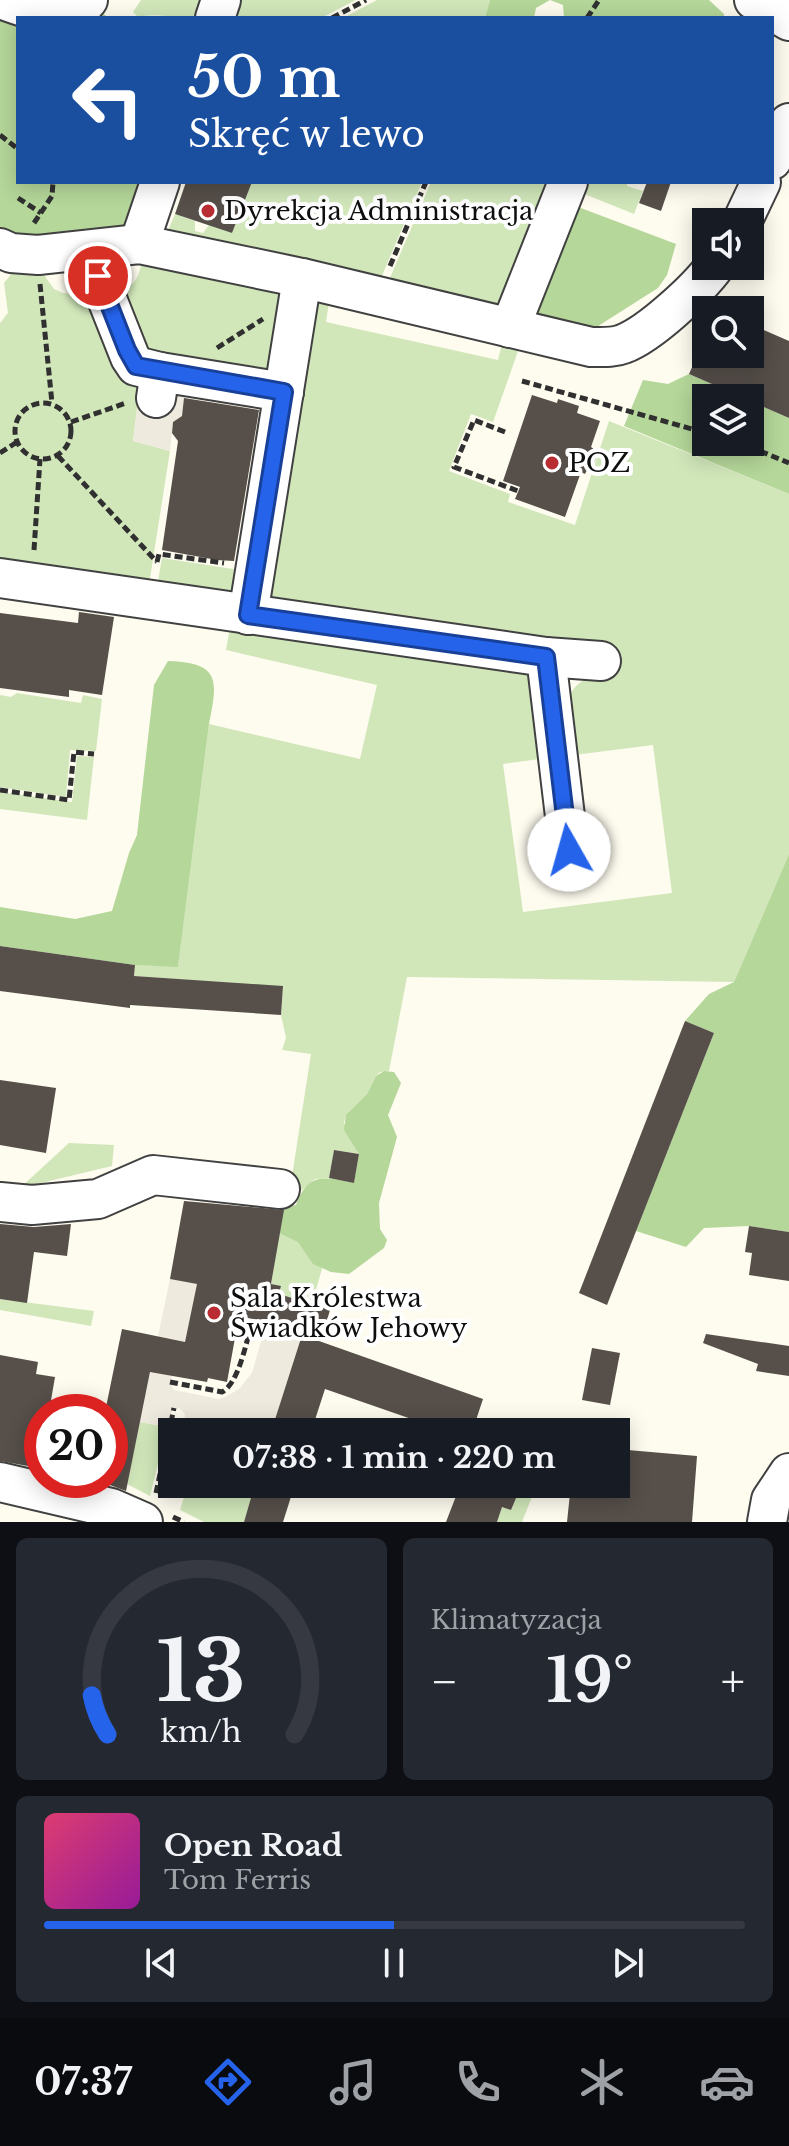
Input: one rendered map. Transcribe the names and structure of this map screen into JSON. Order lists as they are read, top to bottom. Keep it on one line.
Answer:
{"places":["Dyrekcja Administracja","POZ","Sala Królestwa Świadków Jehowy"],"page":{"turn":["50 m","Skręć w lewo"],"limit":"20","trip":"07:38 · 1 min · 220 m","tile":"Klimatyzacja","heat":["−","19°","+"],"song":["Open Road","Tom Ferris"],"tabs":"07:37","gauge":["13","km/h"]}}
